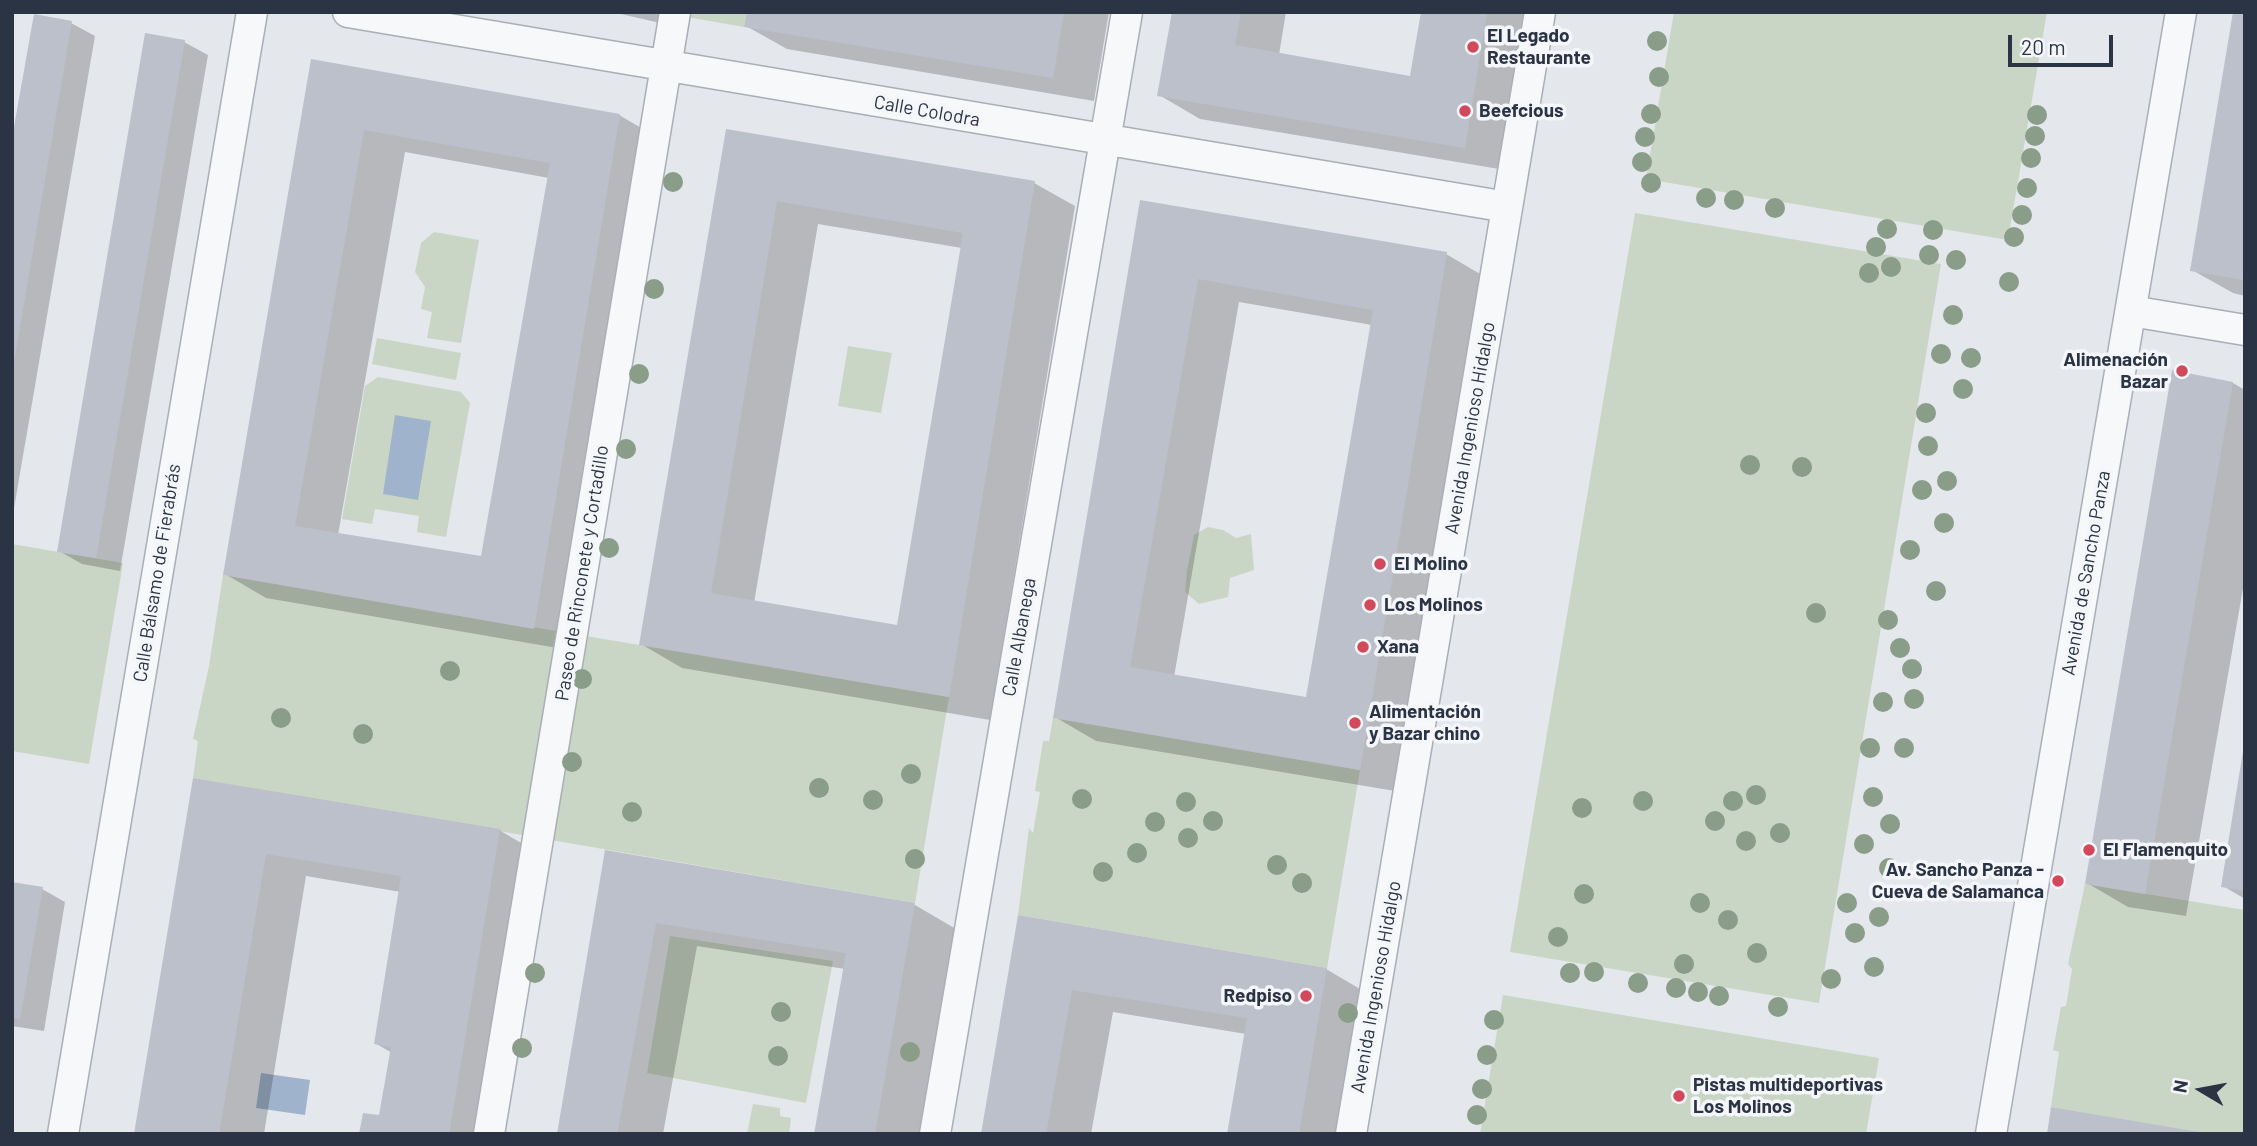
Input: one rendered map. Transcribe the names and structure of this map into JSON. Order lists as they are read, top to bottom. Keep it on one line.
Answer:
{"streets":{"street":["Calle Colodra","Avenida Ingenioso Hidalgo","Calle Bálsamo de Fierabrás","Paseo de Rinconete y Cortadillo","Avenida de Sancho Panza","Calle Albanega"]},"crossings":[["Calle Colodra","Avenida Ingenioso Hidalgo"],["Calle Colodra","Paseo de Rinconete y Cortadillo"],["Calle Colodra","Calle Albanega"]],"places":["El Legado Restaurante","Beefcious","Alimenación Bazar","El Molino","Los Molinos","Xana","Alimentación y Bazar chino","El Flamenquito","Av. Sancho Panza - Cueva de Salamanca","Redpiso","Pistas multideportivas Los Molinos"],"scale_bar":"20 m","north":"left"}
